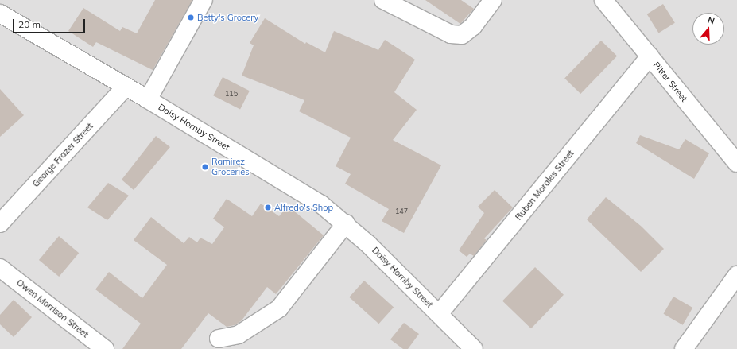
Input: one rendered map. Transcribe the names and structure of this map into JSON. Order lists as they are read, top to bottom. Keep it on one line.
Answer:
{"streets":{"street":["Pitter Street","Daisy Hornby Street","George Frazer Street","Ruben Morales Street","Owen Morrison Street"]},"crossings":[["Pitter Street","Ruben Morales Street"],["Daisy Hornby Street","George Frazer Street"],["Daisy Hornby Street","Ruben Morales Street"]],"places":["Betty's Grocery","Ramirez Groceries","Alfredo's Shop"],"house_numbers":["115","147"],"scale_bar":"20 m","north":"top"}
